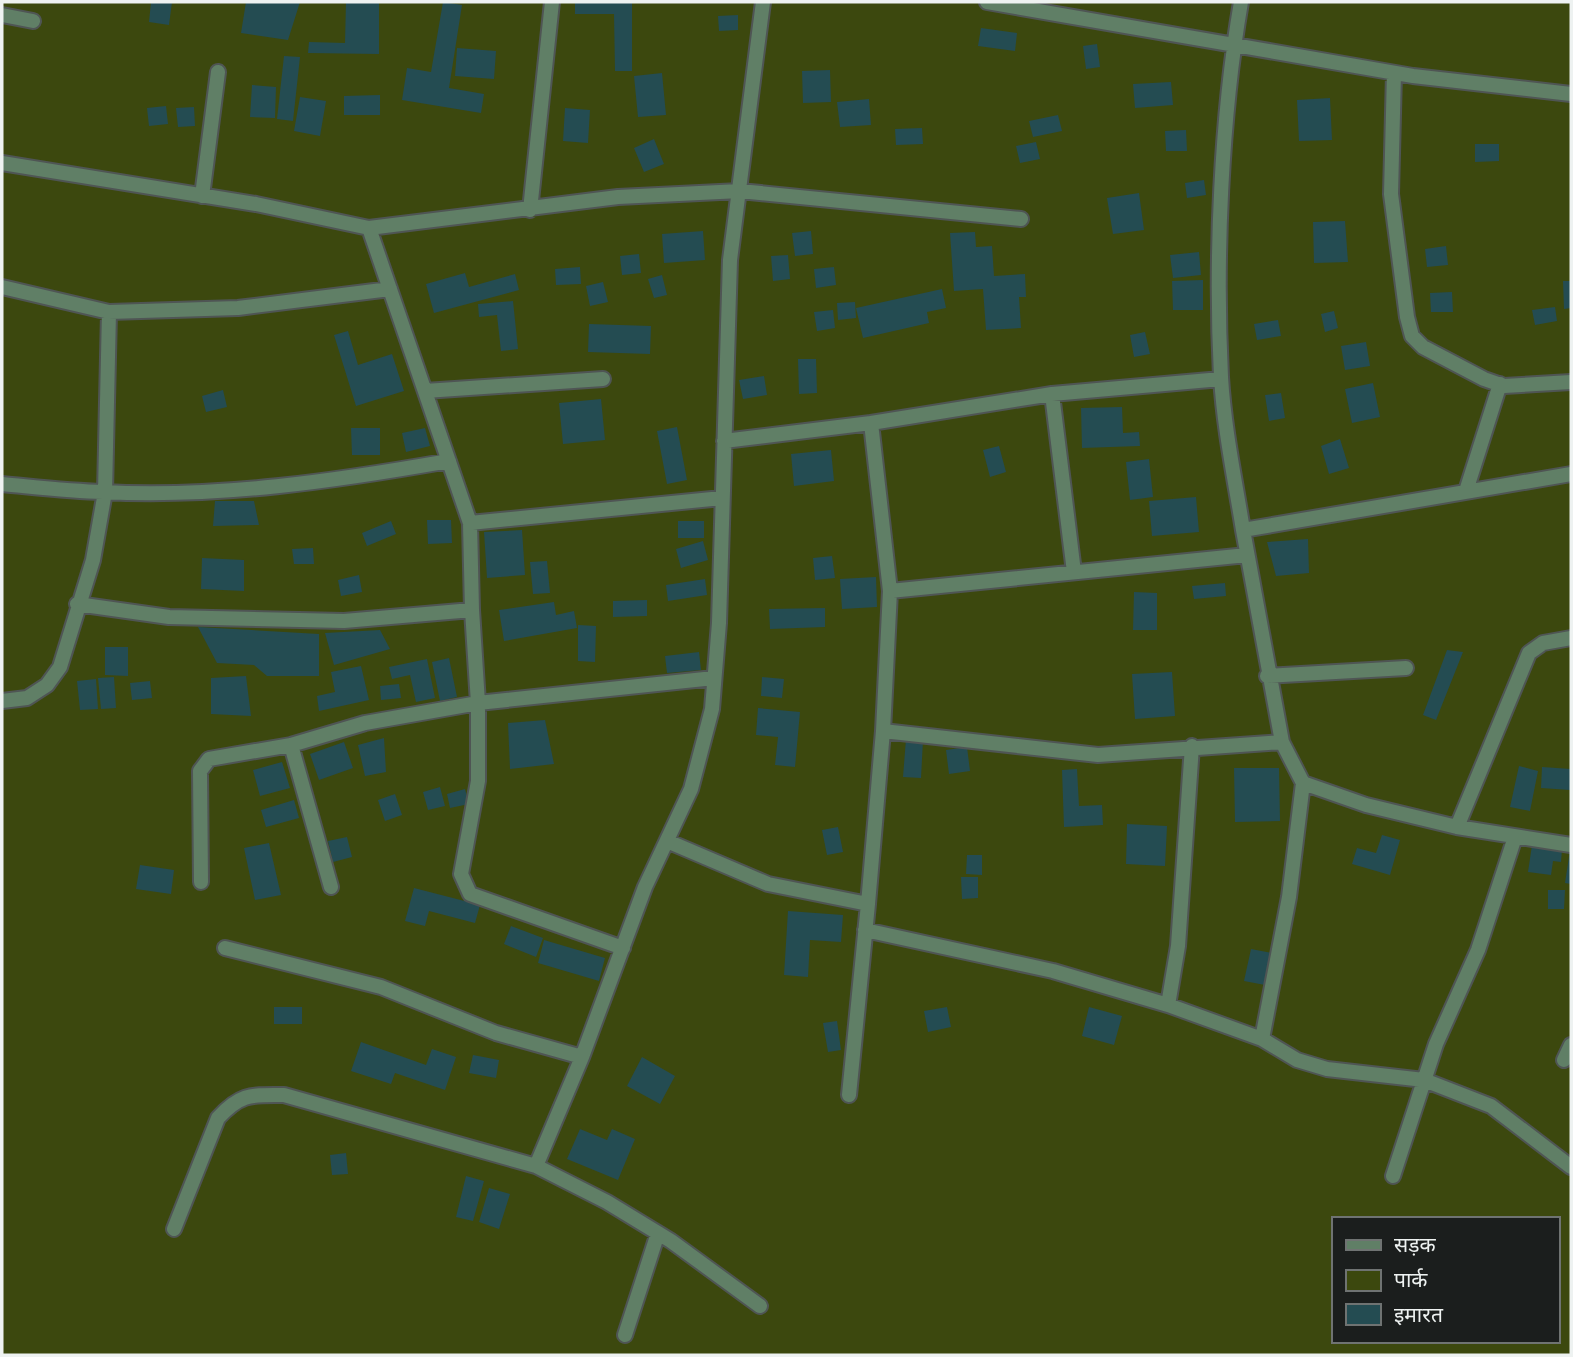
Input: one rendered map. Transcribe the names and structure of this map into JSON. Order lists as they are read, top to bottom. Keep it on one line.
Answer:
{"legend":["सड़क","पार्क","इमारत"]}
